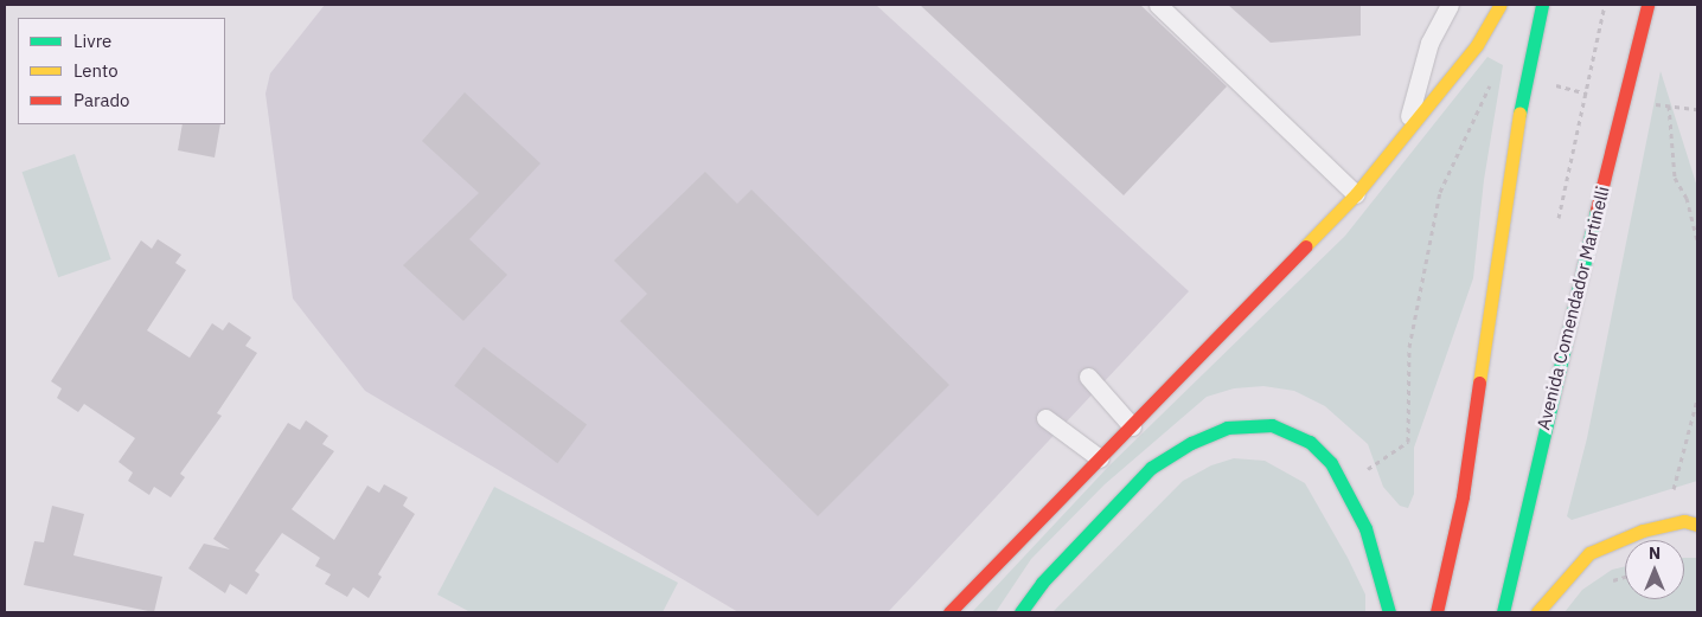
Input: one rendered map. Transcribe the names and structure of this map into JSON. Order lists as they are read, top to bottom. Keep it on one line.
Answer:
{"streets":{"main road":["Avenida Comendador Martinelli"]},"legend":["Livre","Lento","Parado"],"north":"top"}
